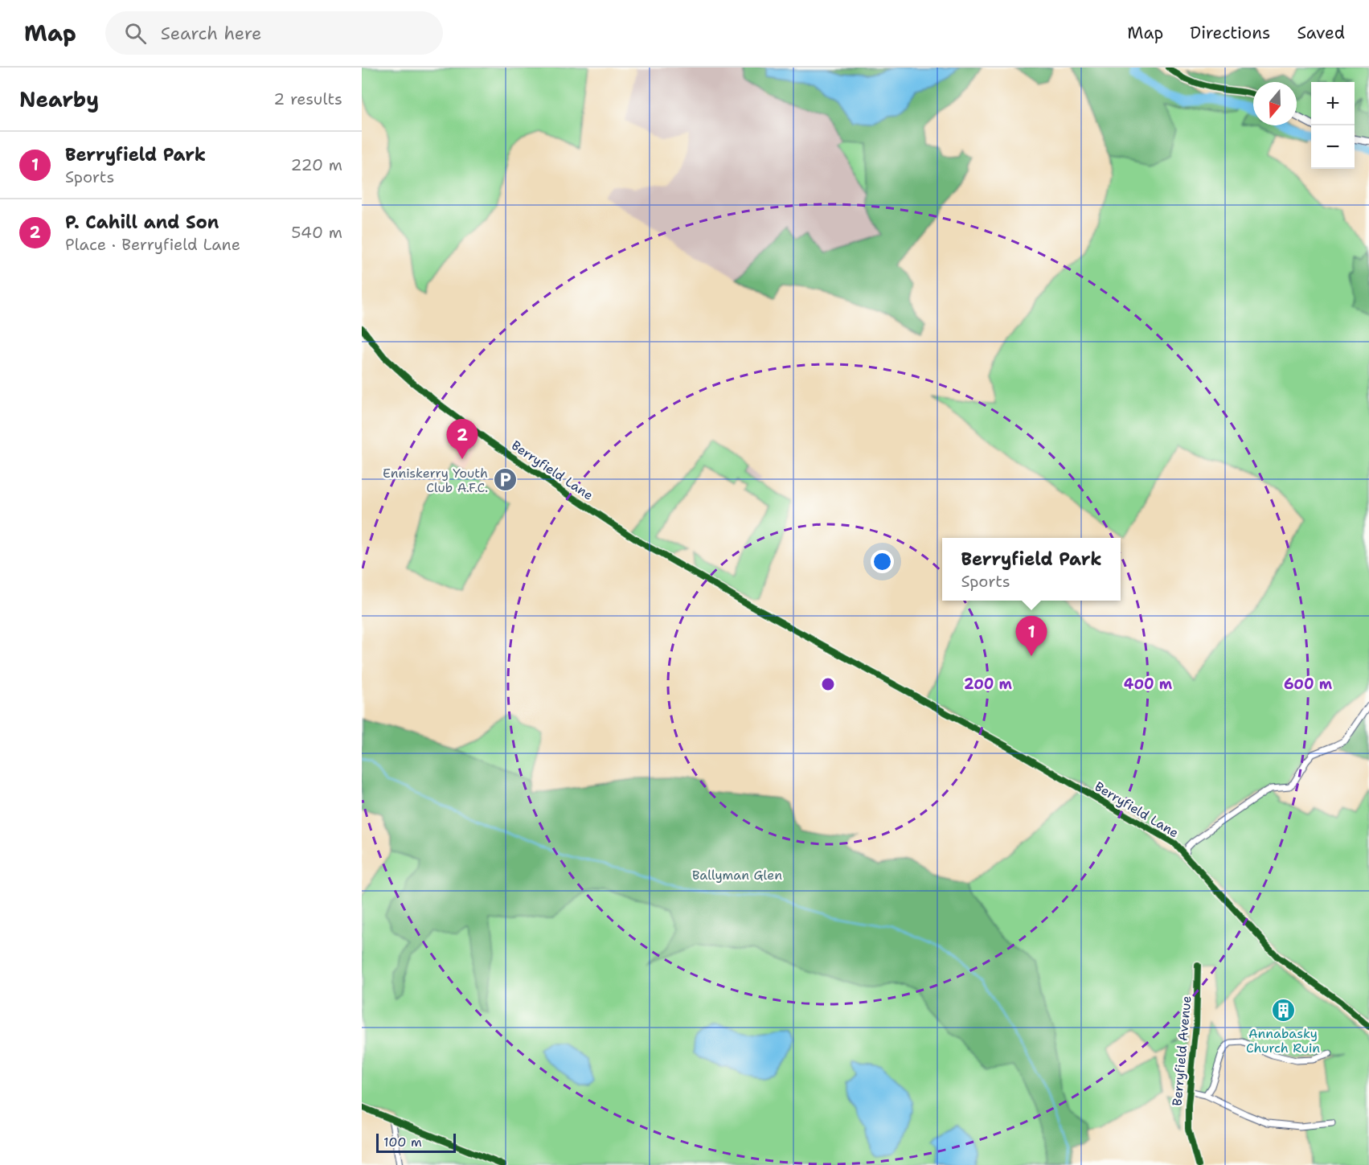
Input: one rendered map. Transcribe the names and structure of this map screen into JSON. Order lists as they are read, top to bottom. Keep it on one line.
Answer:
{"streets":{"street":["Berryfield Lane","Berryfield Avenue"]},"parks":["Ballyman Glen"],"places":{"parking":["Enniskerry Youth Club A.F.C."],"building":["Annabasky Church Ruin"]},"scale_bar":"100 m","north":"bottom","page":{"header":"Map","search":"Search here","nav":["Map","Directions","Saved"],"heading":["Nearby","2 results"],"map_buttons":["+","−"],"list":[{"mark":"1","name":"Berryfield Park","note":"Sports","value":"220 m"},{"mark":"2","name":"P. Cahill and Son","note":"Place · Berryfield Lane","value":"540 m"}],"pins":["2","1"],"popup":["Berryfield Park","Sports"],"scale":"100 m"},"rings":["200 m","400 m","600 m"]}
